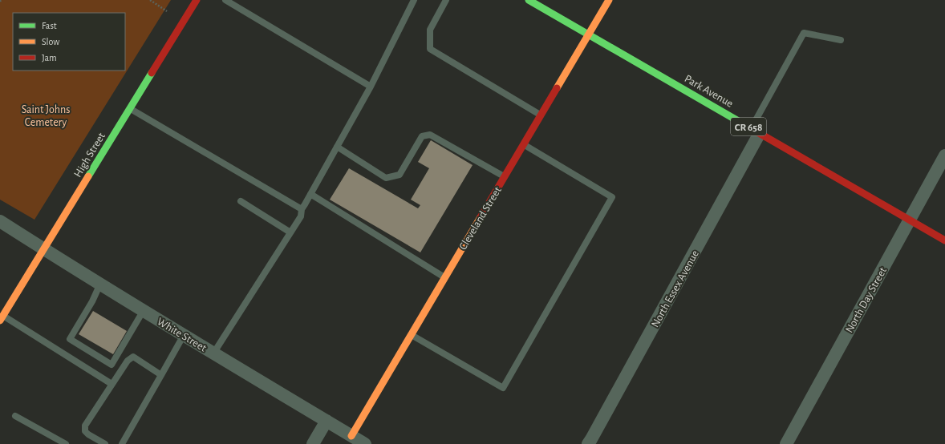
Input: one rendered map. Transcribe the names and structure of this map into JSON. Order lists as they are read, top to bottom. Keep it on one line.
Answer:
{"streets":{"main road":["Park Avenue","CR 658","High Street","Cleveland Street"],"street":["North Essex Avenue","North Day Street","White Street"]},"crossings":[["Park Avenue","Cleveland Street"],["Park Avenue","North Essex Avenue"],["Park Avenue","North Day Street"],["High Street","White Street"],["Cleveland Street","White Street"]],"parks":["Saint Johns Cemetery"],"legend":["Fast","Slow","Jam"]}
